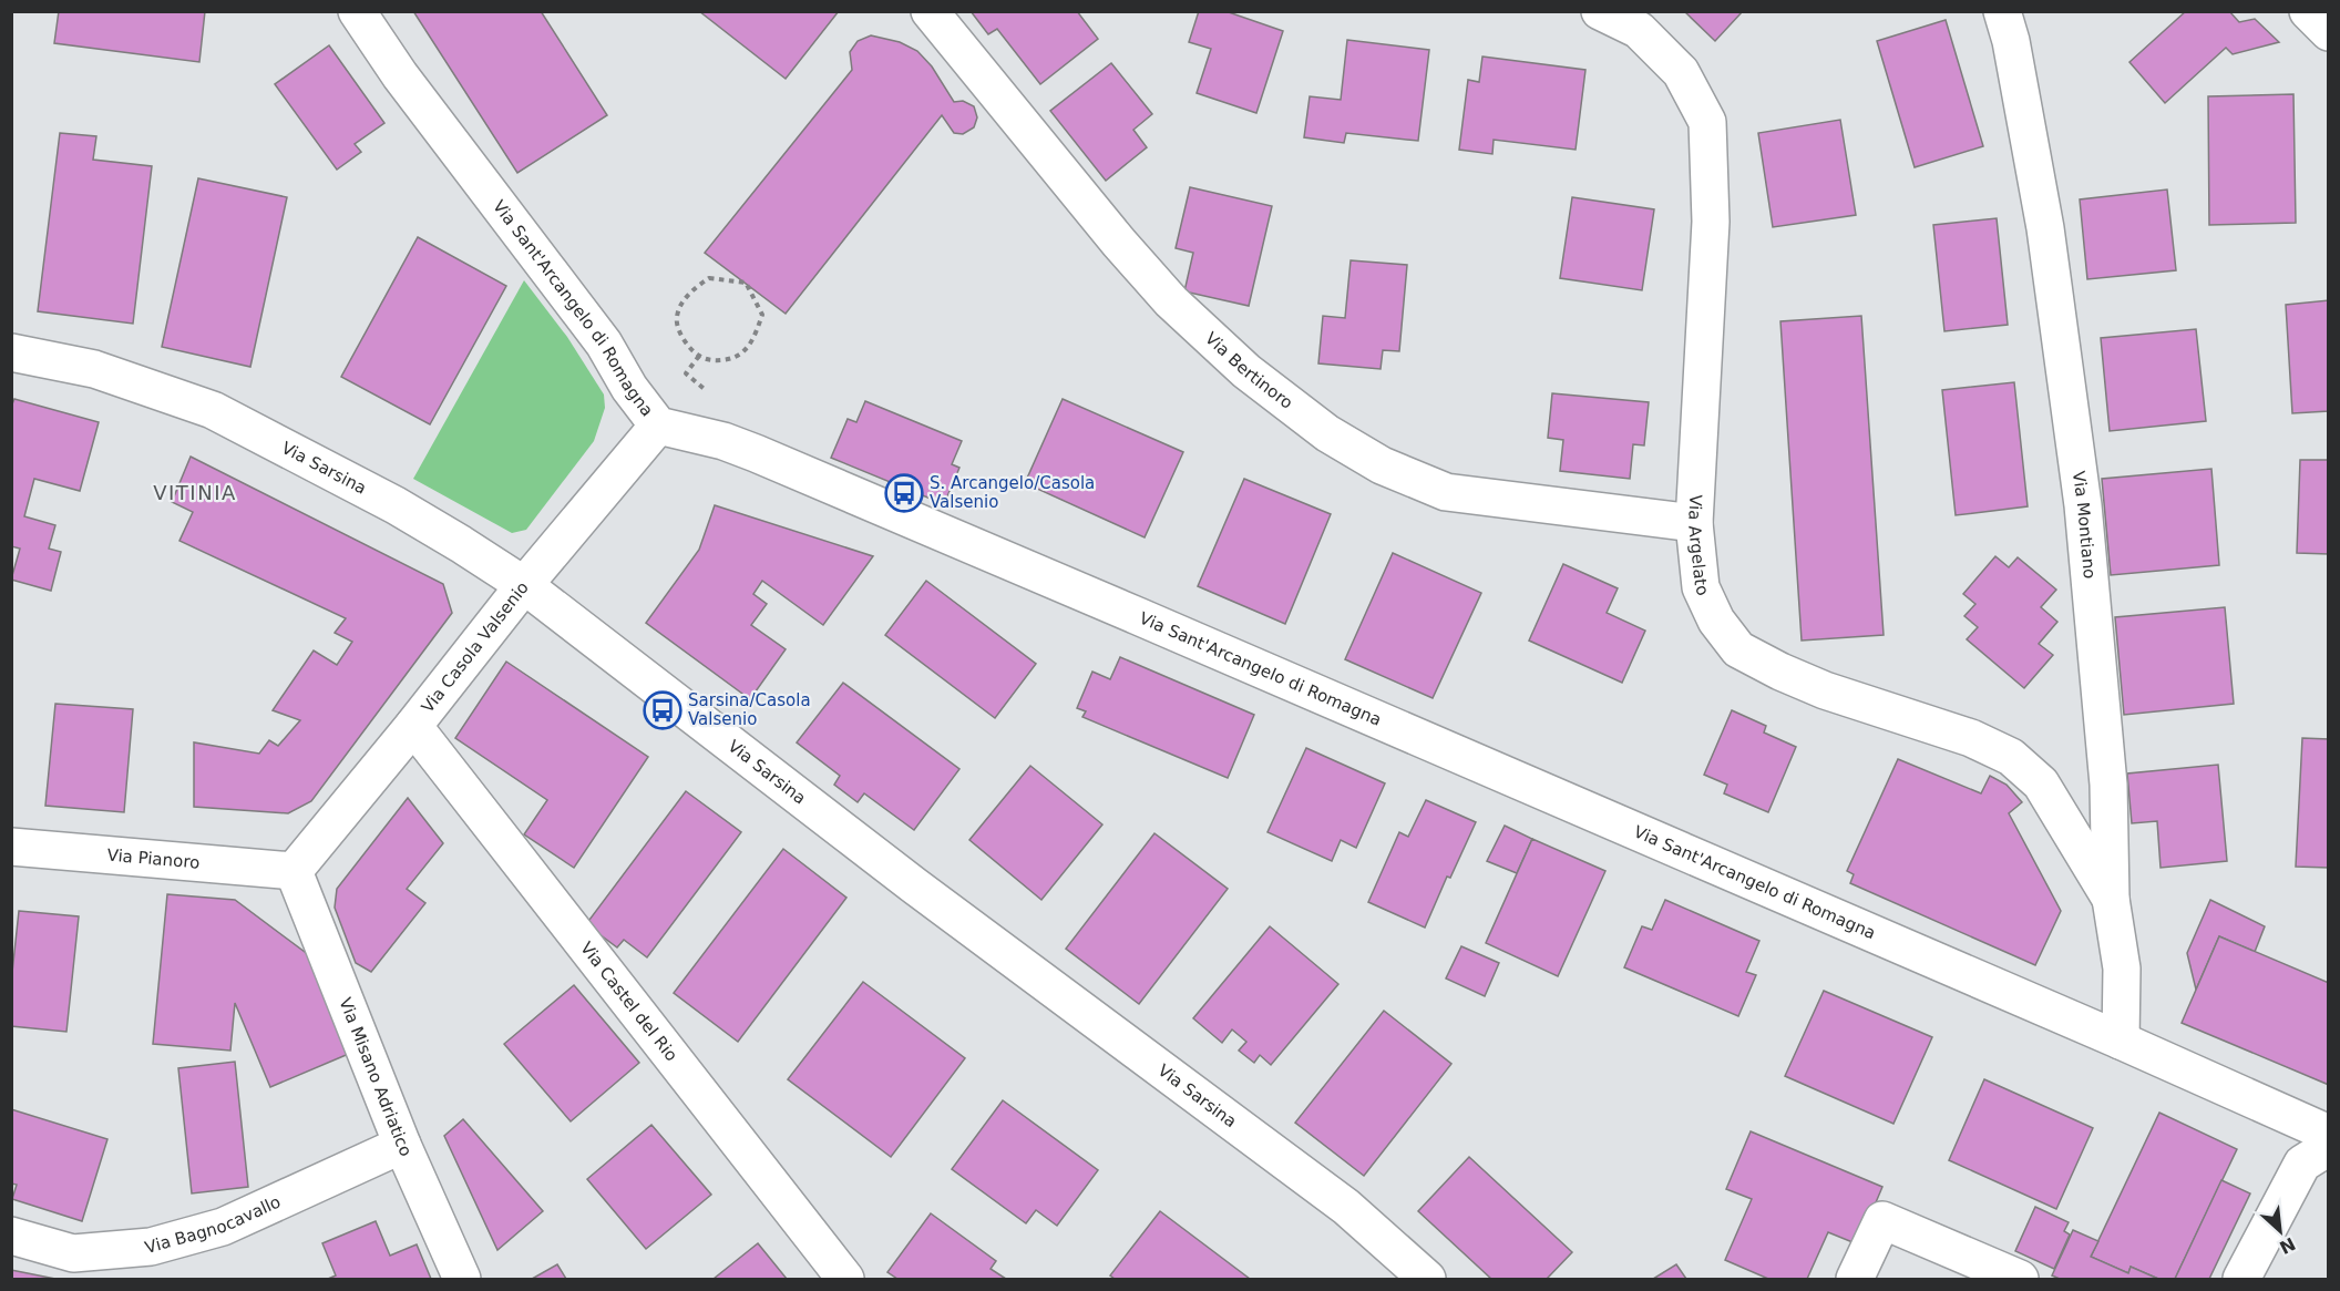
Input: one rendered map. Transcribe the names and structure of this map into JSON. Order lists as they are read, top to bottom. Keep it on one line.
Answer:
{"streets":{"street":["Via Sant'Arcangelo di Romagna","Via Bertinoro","Via Sarsina","Via Montiano","Via Argelato","Via Casola Valsenio","Via Pianoro","Via Castel del Rio","Via Misano Adriatico","Via Bagnocavallo"]},"crossings":[["Via Sant'Arcangelo di Romagna","Via Montiano"],["Via Sant'Arcangelo di Romagna","Via Casola Valsenio"],["Via Bertinoro","Via Argelato"],["Via Sarsina","Via Casola Valsenio"],["Via Montiano","Via Argelato"],["Via Casola Valsenio","Via Pianoro"],["Via Casola Valsenio","Via Castel del Rio"],["Via Casola Valsenio","Via Misano Adriatico"],["Via Pianoro","Via Misano Adriatico"],["Via Misano Adriatico","Via Bagnocavallo"]],"districts":["VITINIA"],"places":{"bus stop":["S. Arcangelo/Casola Valsenio","Sarsina/Casola Valsenio"]},"north":"bottom right"}
